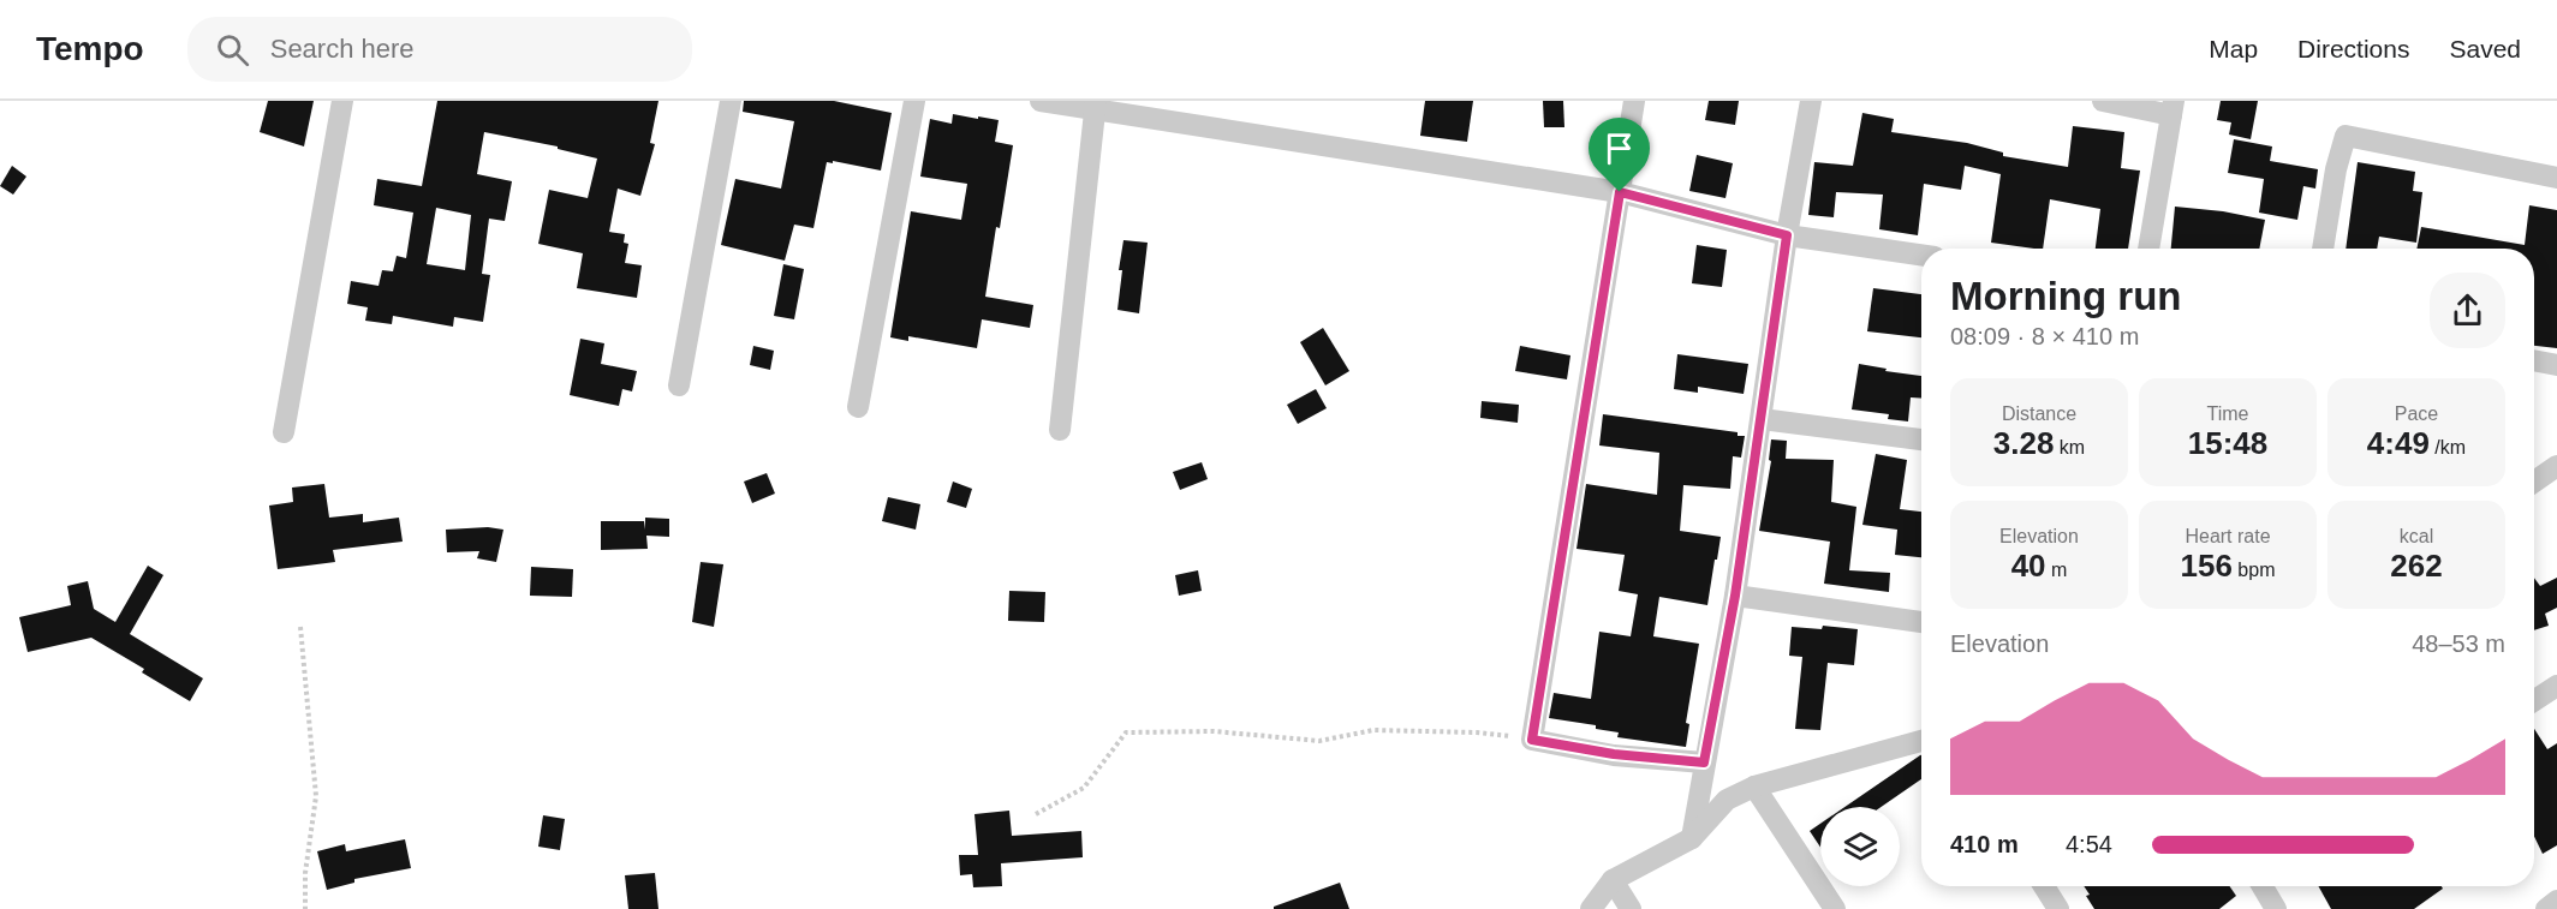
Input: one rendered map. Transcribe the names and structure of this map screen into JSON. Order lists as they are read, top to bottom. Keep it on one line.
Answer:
{"page":{"header":"Tempo","search":"Search here","nav":["Map","Directions","Saved"],"heading":["Morning run","08:09 · 8 × 410 m"],"stats":[["Distance","3.28 km"],["Time","15:48"],["Pace","4:49 /km"],["Elevation","40 m"],["Heart rate","156 bpm"],["kcal","262"]],"chart":["Elevation","48–53 m"],"list":[{"name":"410 m","note":"4:54"}]}}
